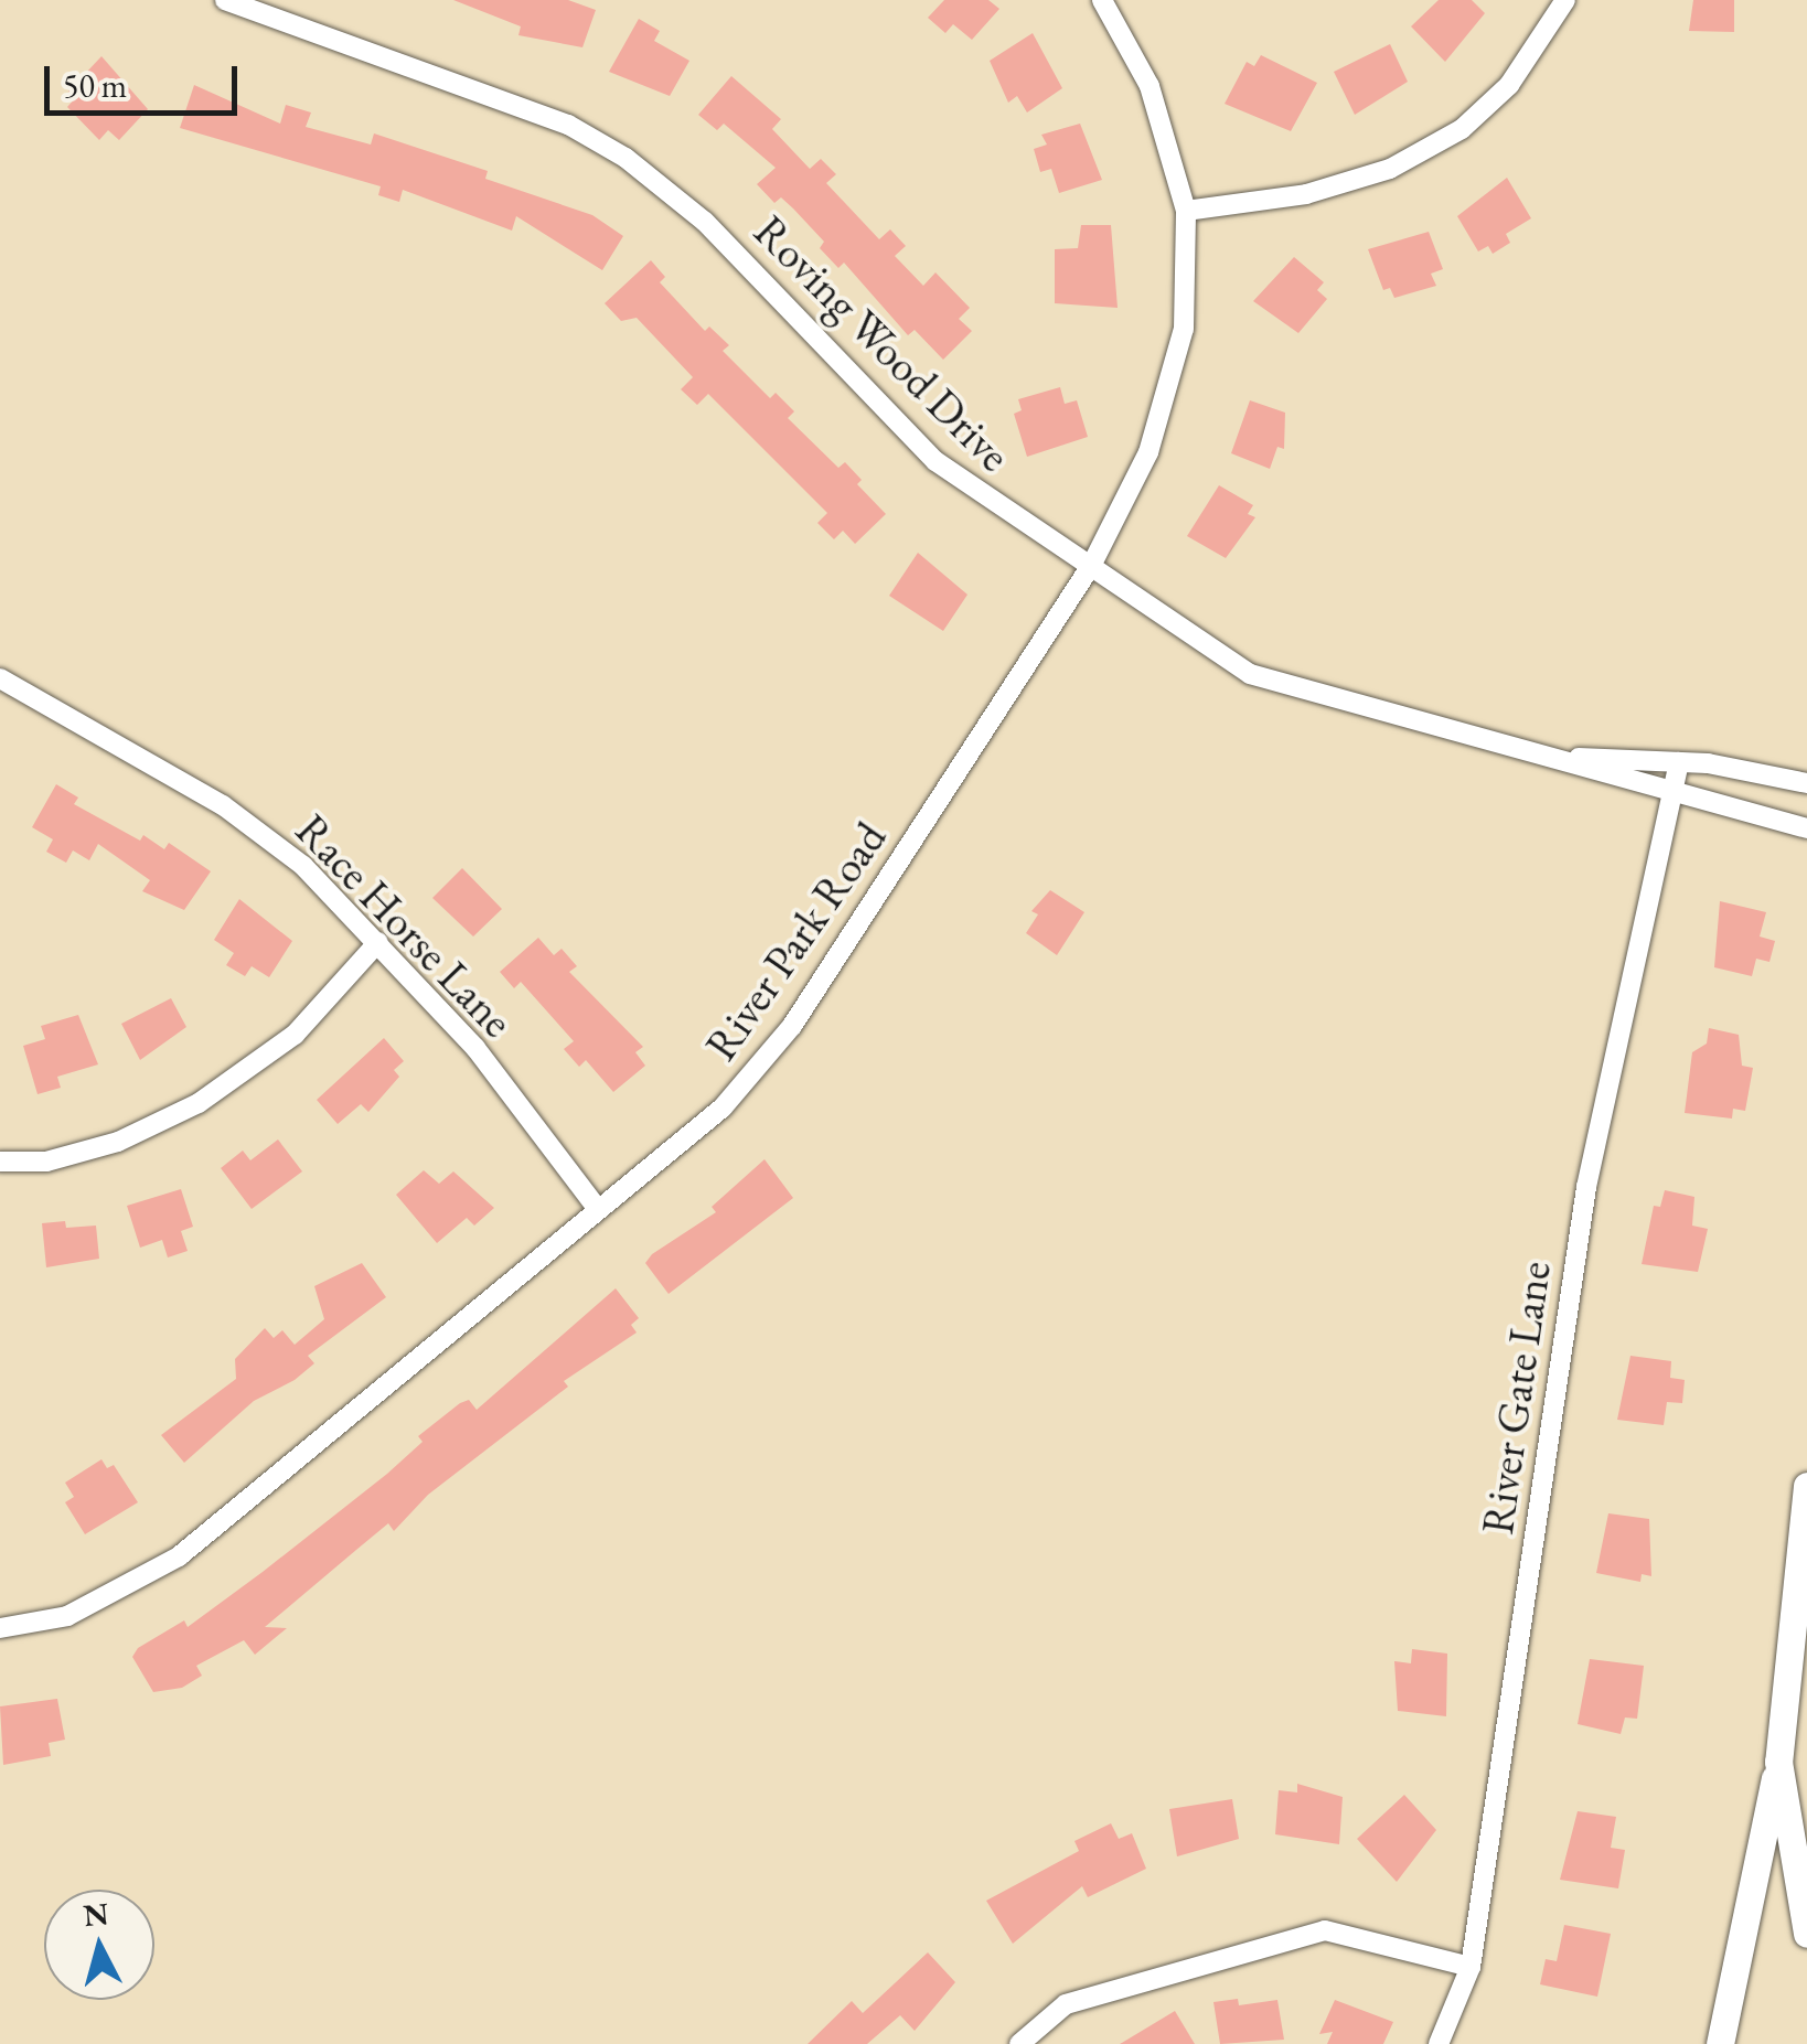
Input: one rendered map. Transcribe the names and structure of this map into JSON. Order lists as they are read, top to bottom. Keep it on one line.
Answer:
{"streets":{"street":["Roving Wood Drive","Race Horse Lane","River Park Road","River Gate Lane"]},"crossings":[["Roving Wood Drive","River Park Road"],["Roving Wood Drive","River Gate Lane"],["Race Horse Lane","River Park Road"]],"scale_bar":"50 m","north":"top"}
